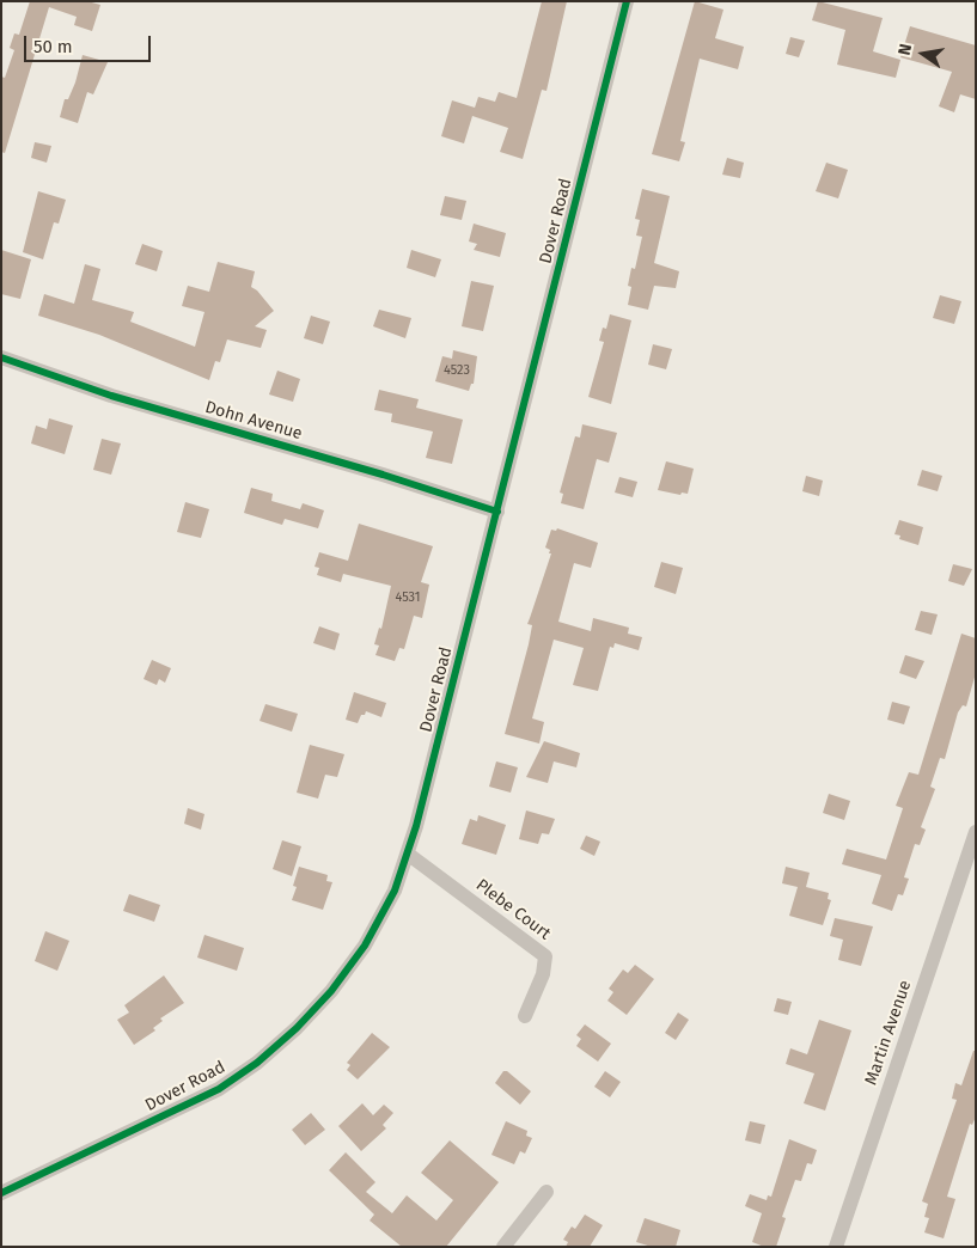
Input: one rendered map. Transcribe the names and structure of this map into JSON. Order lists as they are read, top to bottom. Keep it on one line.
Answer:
{"streets":{"street":["Dover Road","Dohn Avenue","Plebe Court","Martin Avenue"]},"crossings":[["Dover Road","Dohn Avenue"],["Dover Road","Plebe Court"]],"house_numbers":["4523","4531"],"scale_bar":"50 m","north":"left"}
